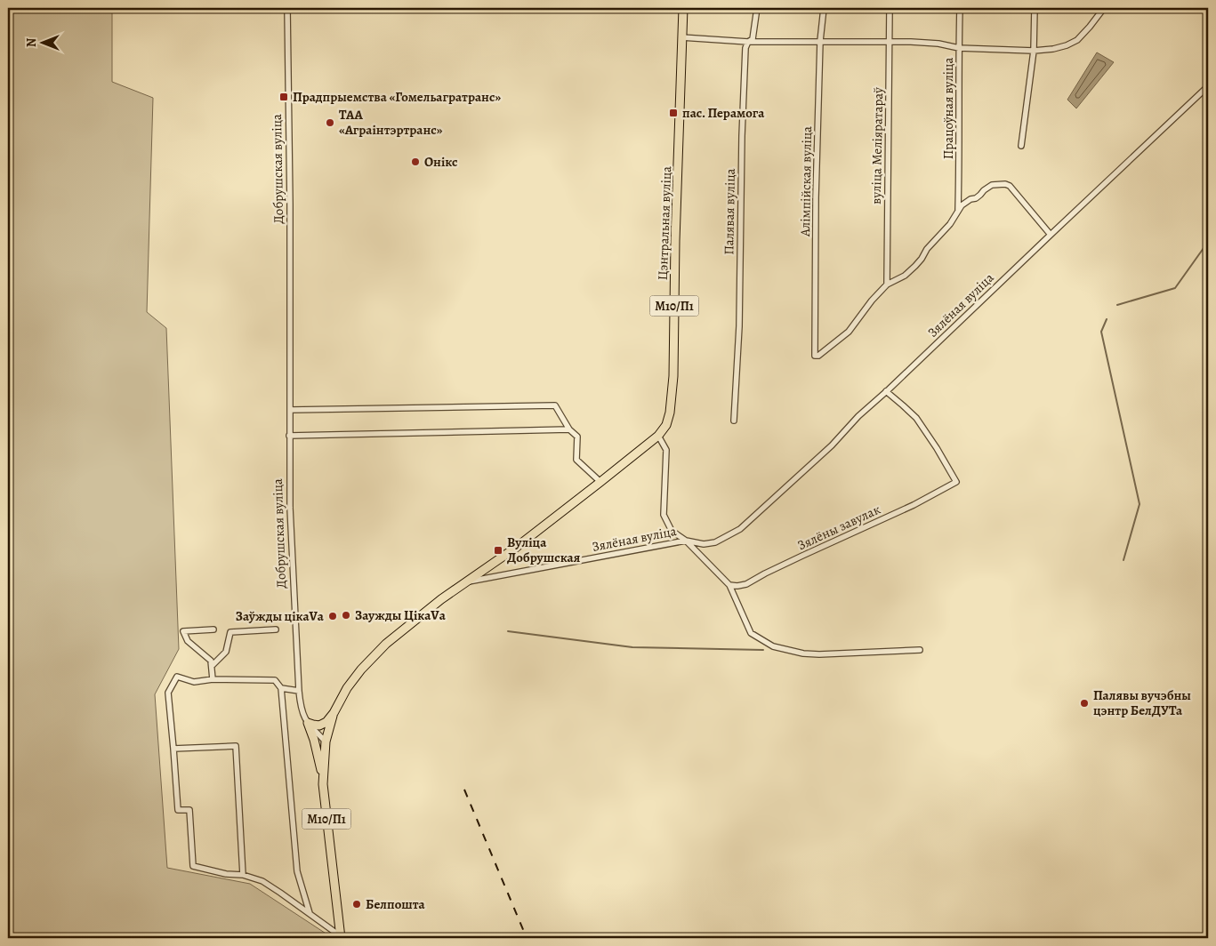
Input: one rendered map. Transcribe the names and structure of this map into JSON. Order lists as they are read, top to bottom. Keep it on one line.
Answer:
{"streets":{"main road":["Цэнтральная вуліца","М10/П1"],"street":["Працоўная вуліца","вуліца Меліяратараў","Добрушская вуліца","Алімпійская вуліца","Палявая вуліца","Зялёная вуліца","Зялёны завулак"]},"crossings":[["вуліца Меліяратараў","Алімпійская вуліца"],["Добрушская вуліца","М10/П1"],["Цэнтральная вуліца","Зялёная вуліца"],["Цэнтральная вуліца","М10/П1"],["Зялёная вуліца","М10/П1"],["Зялёная вуліца","Зялёны завулак"]],"places":{"transit":["Прадпрыемства «Гомельагратранс»","пас. Перамога","Вуліца Добрушская"],"other":["ТАА «Аграінтэртранс»","Онікс","Заужды ЦікаVа","Заўжды цікаVа","Палявы вучэбны цэнтр БелДУТа","Белпошта"]},"north":"left"}
